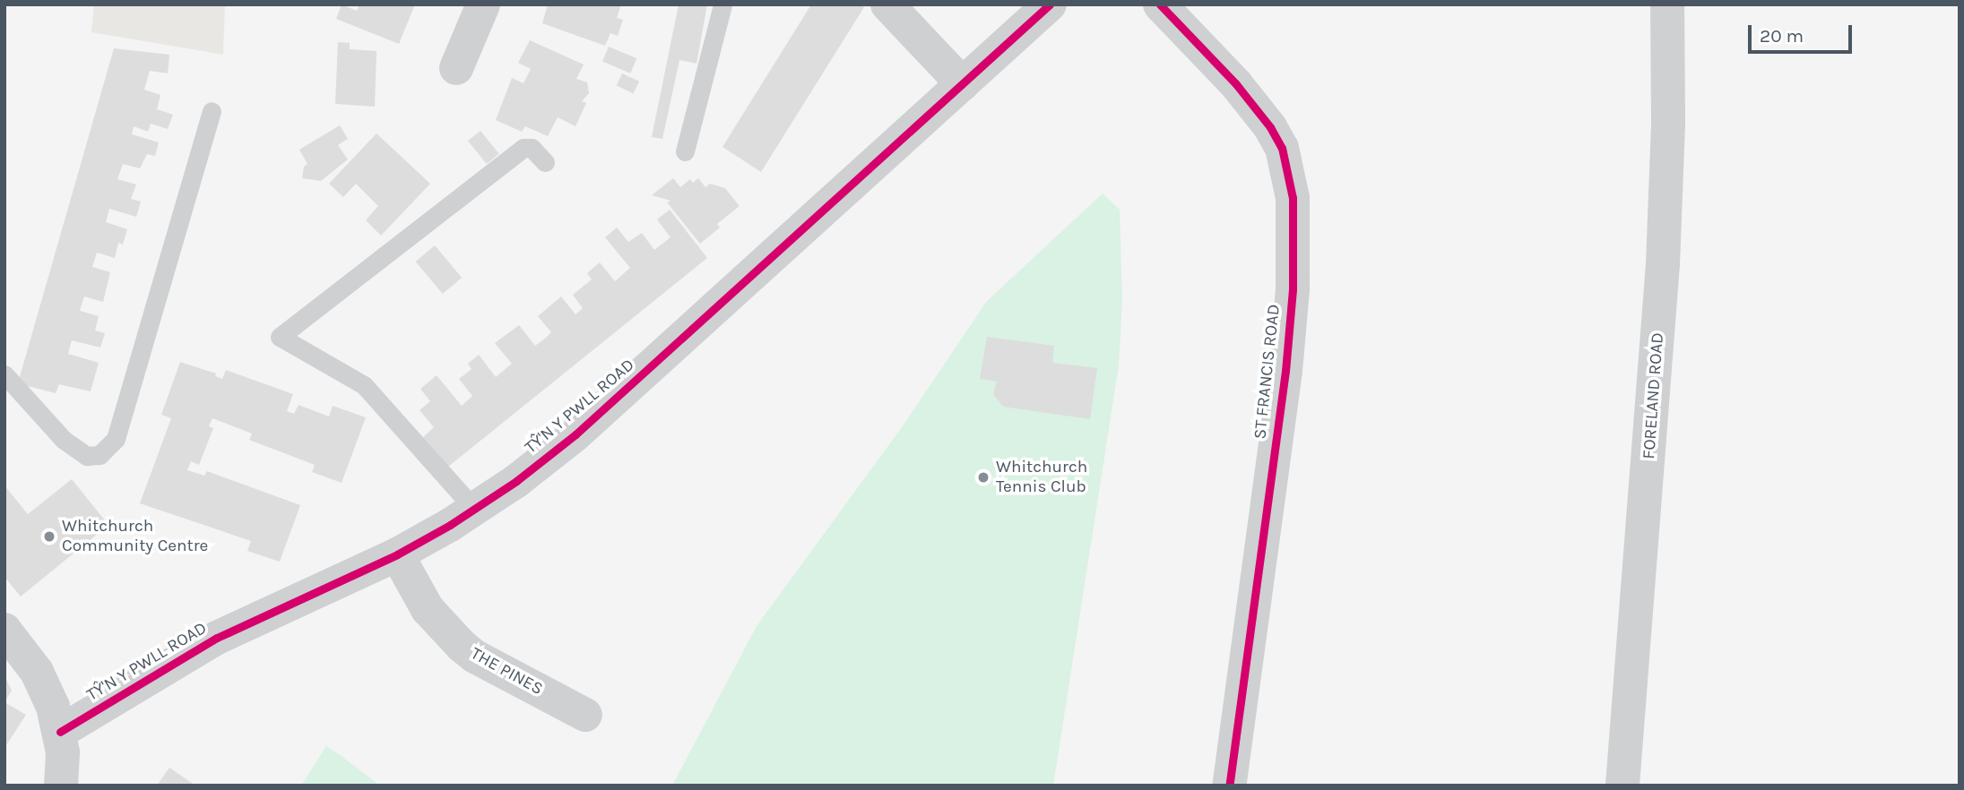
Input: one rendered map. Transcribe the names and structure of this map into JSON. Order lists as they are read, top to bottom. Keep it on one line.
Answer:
{"streets":{"street":["ST FRANCIS ROAD","FORELAND ROAD","TŶ'N Y PWLL ROAD","THE PINES"]},"crossings":[["TŶ'N Y PWLL ROAD","THE PINES"]],"places":["Whitchurch Tennis Club","Whitchurch Community Centre"],"scale_bar":"20 m"}
